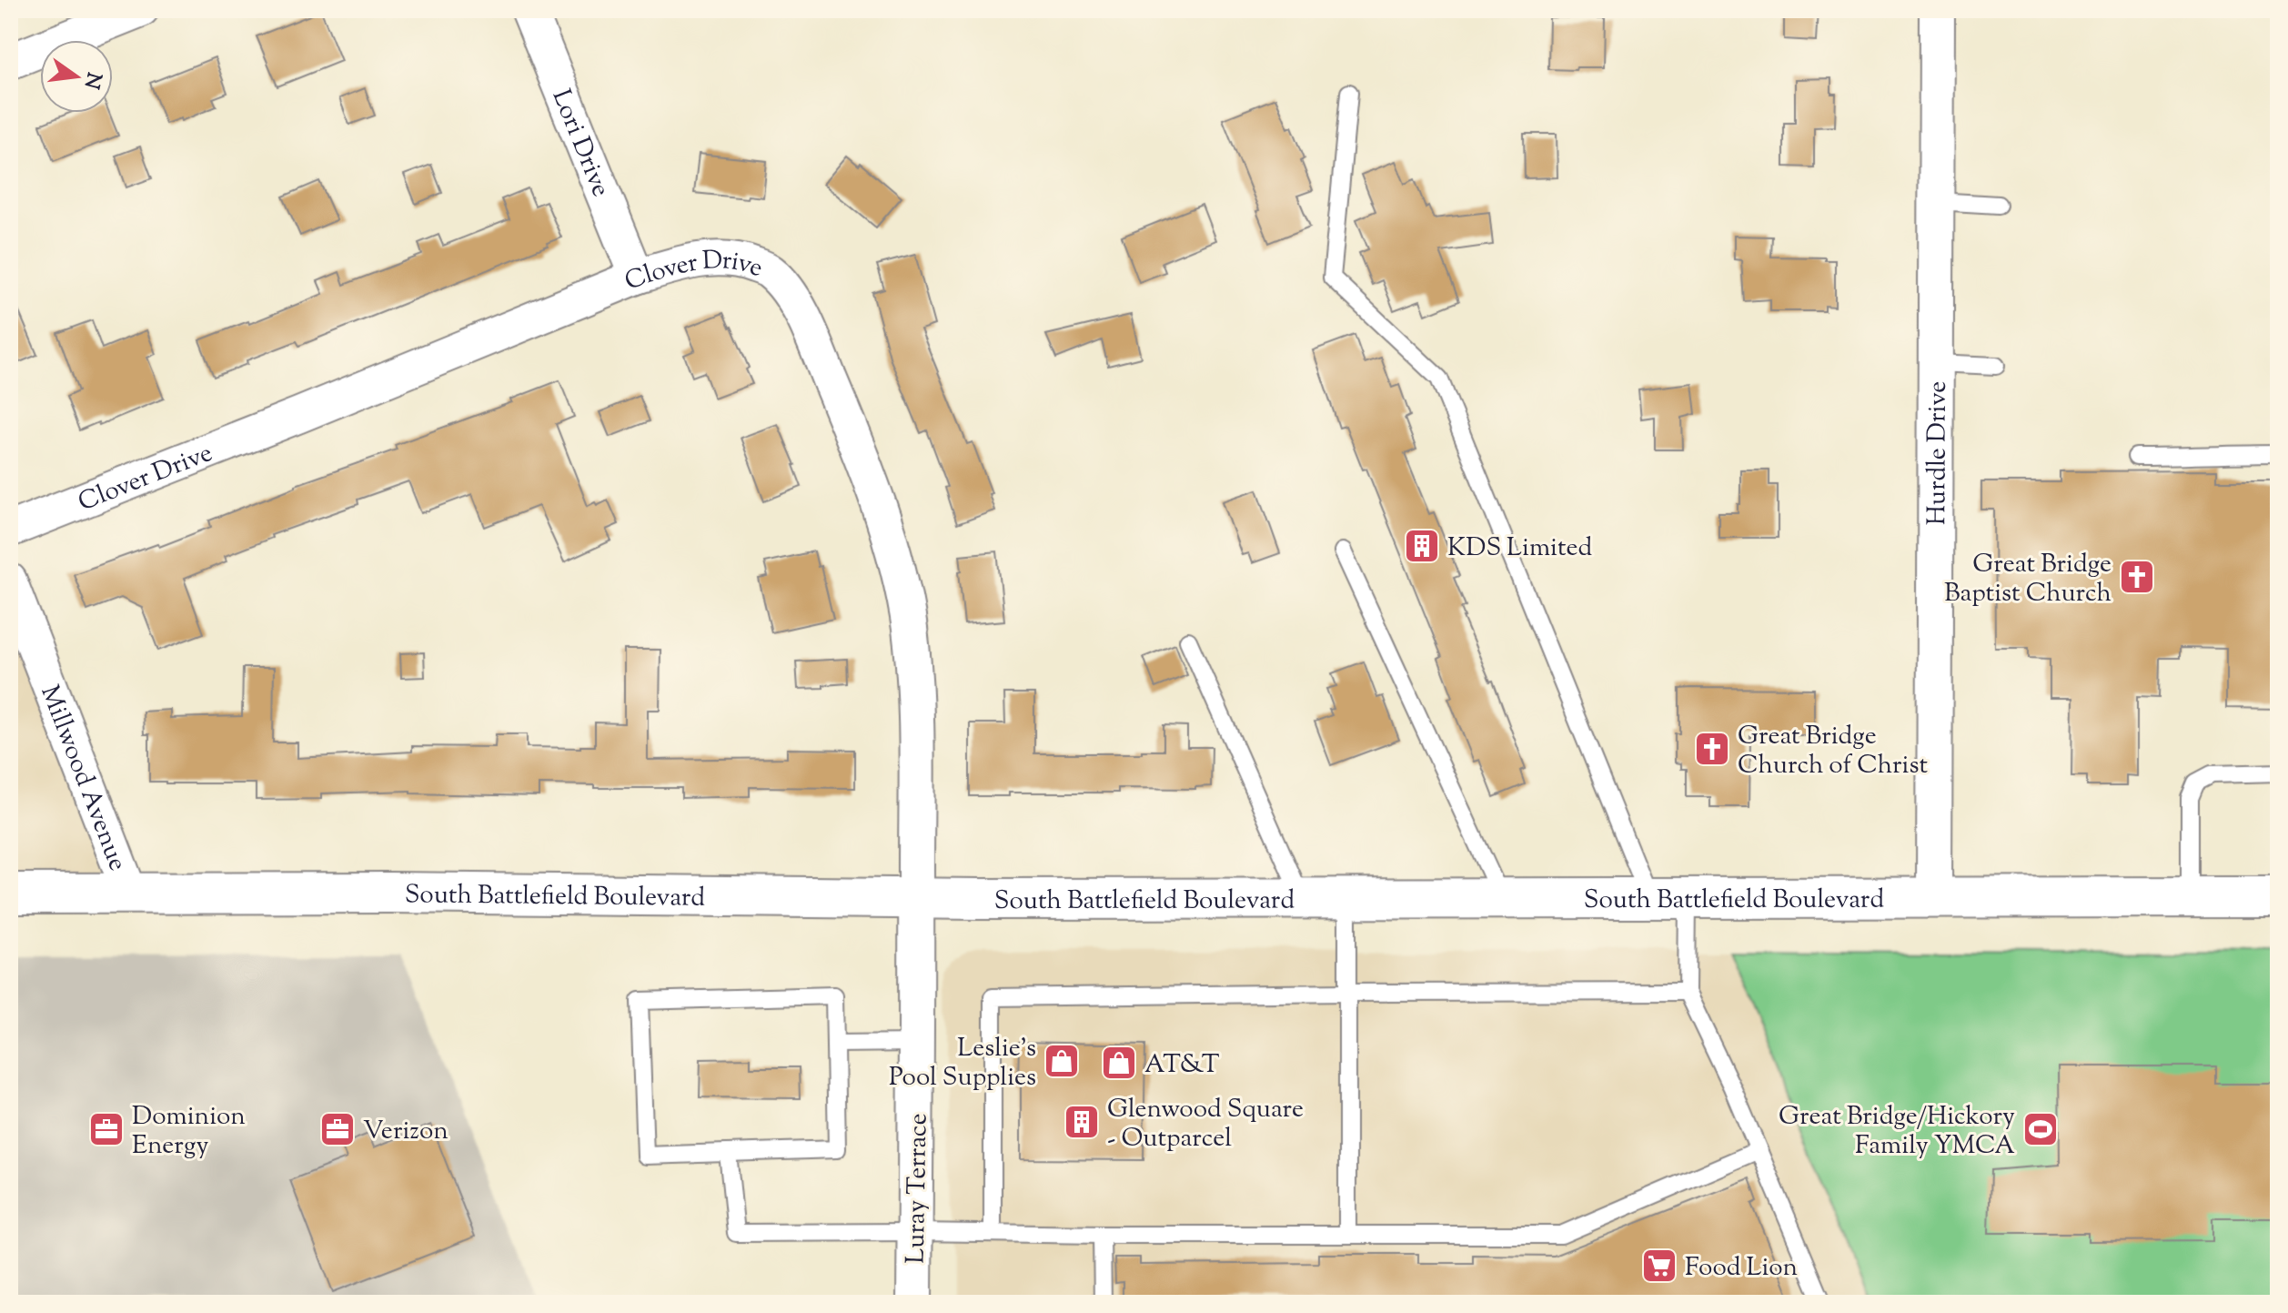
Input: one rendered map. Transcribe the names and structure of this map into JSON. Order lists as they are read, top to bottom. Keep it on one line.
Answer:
{"streets":{"main road":["South Battlefield Boulevard"],"street":["Lori Drive","Clover Drive","Hurdle Drive","Millwood Avenue","Luray Terrace"]},"crossings":[["Lori Drive","Clover Drive"],["Clover Drive","South Battlefield Boulevard"],["Clover Drive","Luray Terrace"],["Hurdle Drive","South Battlefield Boulevard"],["Millwood Avenue","South Battlefield Boulevard"],["South Battlefield Boulevard","Luray Terrace"]],"places":{"building":["KDS Limited","Glenwood Square - Outparcel"],"church":["Great Bridge Baptist Church","Great Bridge Church of Christ"],"shop":["Leslie's Pool Supplies","AT&T"],"office":["Dominion Energy","Verizon"],"sports":["Great Bridge/Hickory Family YMCA"],"supermarket":["Food Lion"]},"north":"right"}
